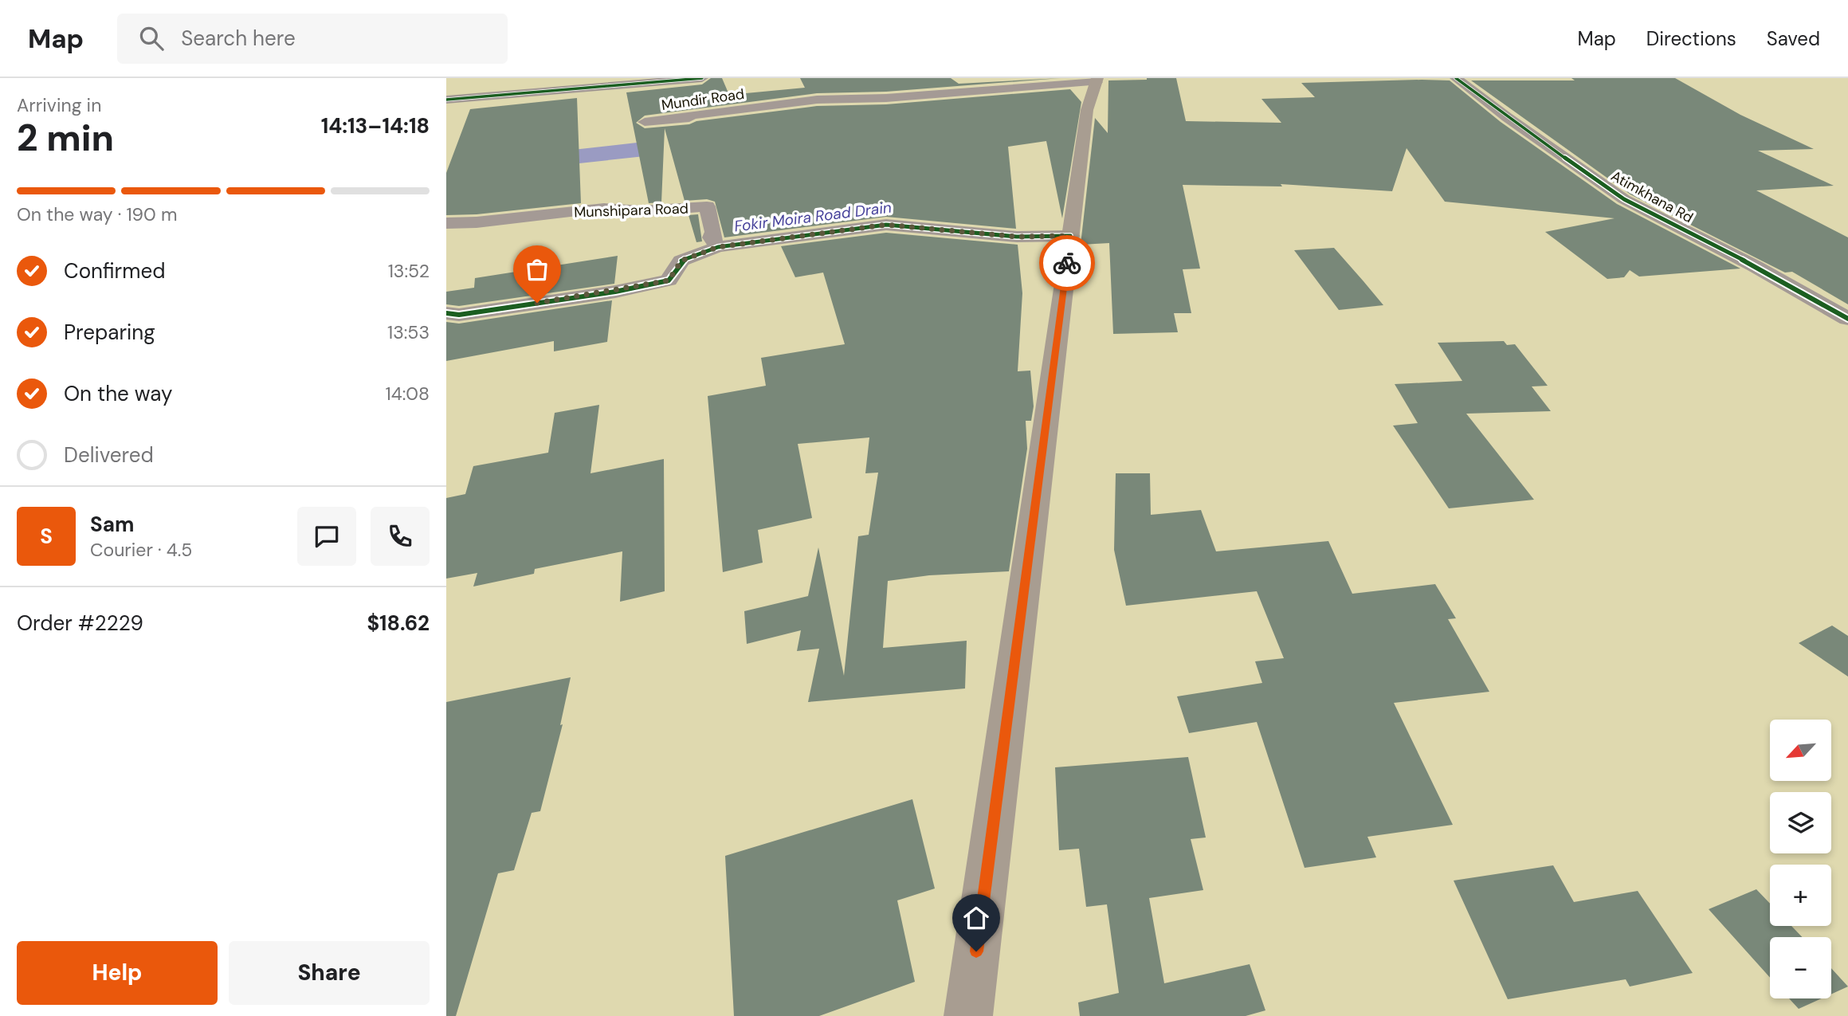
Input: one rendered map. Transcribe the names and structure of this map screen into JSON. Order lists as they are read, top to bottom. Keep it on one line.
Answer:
{"streets":{"street":["Mundir Road","Atimkhana Rd","Munshipara Road"]},"water":["Fokir Moira Road Drain"],"north":"bottom left","page":{"header":"Map","search":"Search here","nav":["Map","Directions","Saved"],"heading":["2 min","Arriving in","14:13–14:18"],"panel":["Sam","Courier · 4.5","Order #2229","$18.62"],"bar":"On the way · 190 m","list":[["Confirmed","13:52"],["Preparing","13:53"],["On the way","14:08"],"Delivered"],"round":"S","map_buttons":["+","−"],"buttons":["Help","Share"]}}
